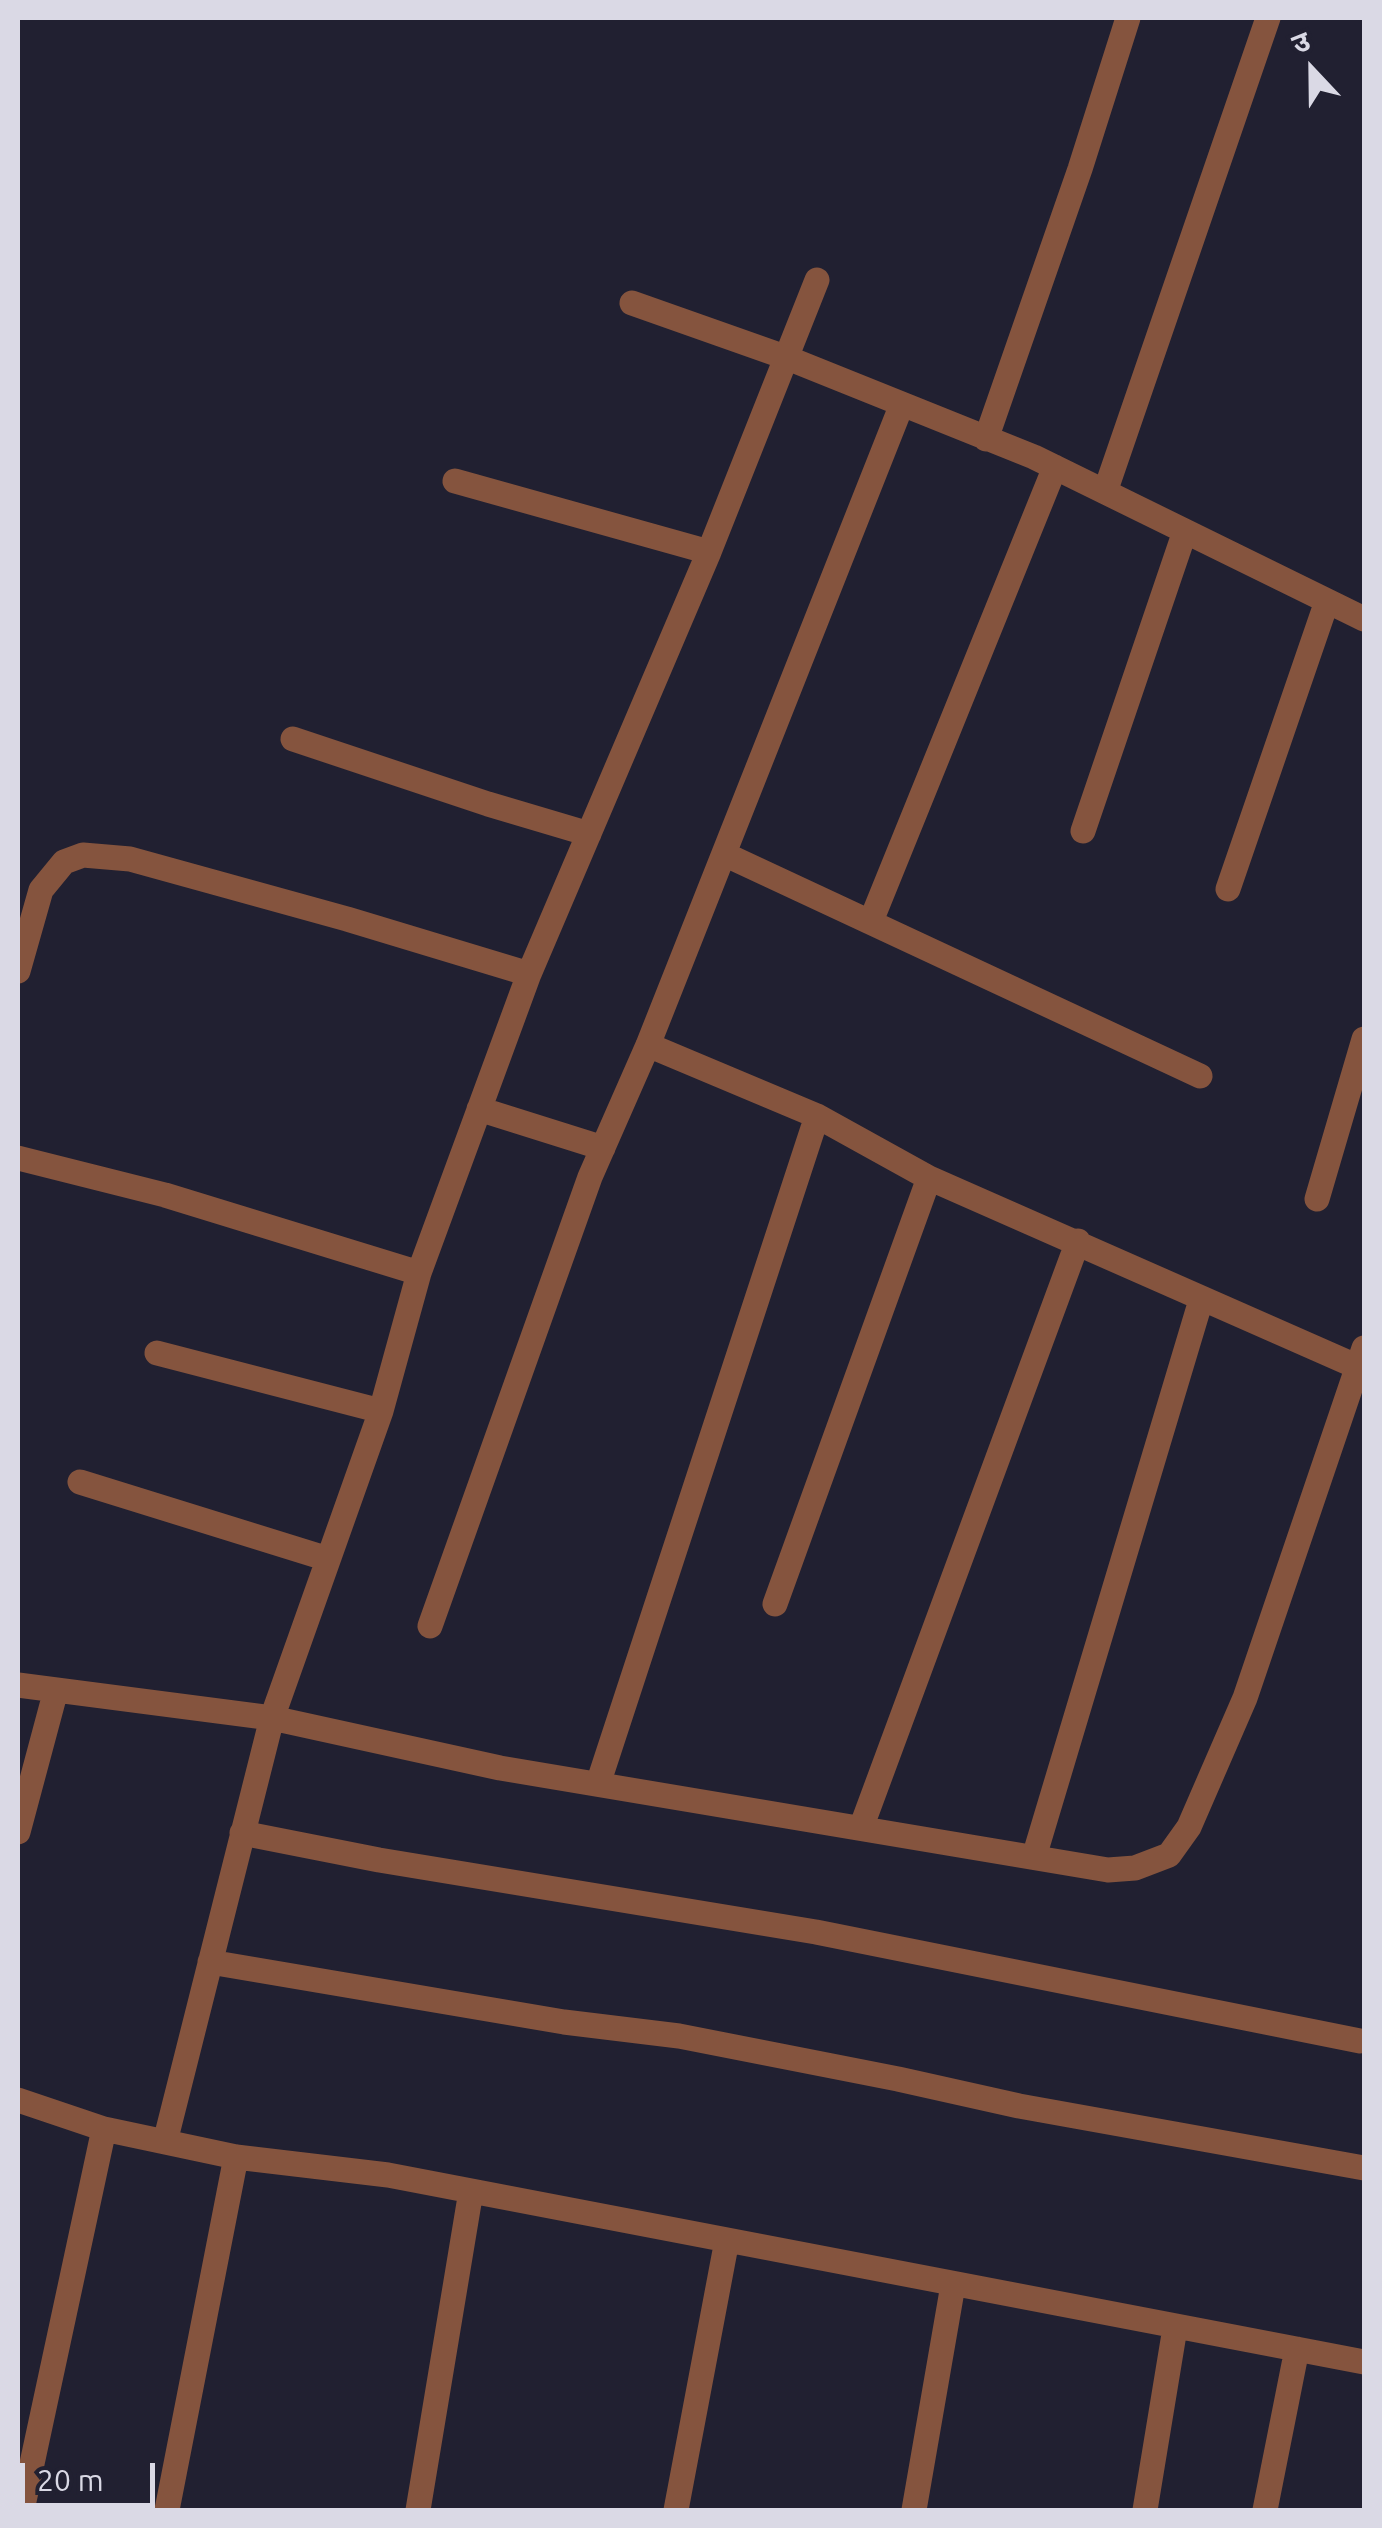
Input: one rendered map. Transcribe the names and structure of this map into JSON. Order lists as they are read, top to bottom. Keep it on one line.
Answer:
{"scale_bar":"20 m","north":"top"}
